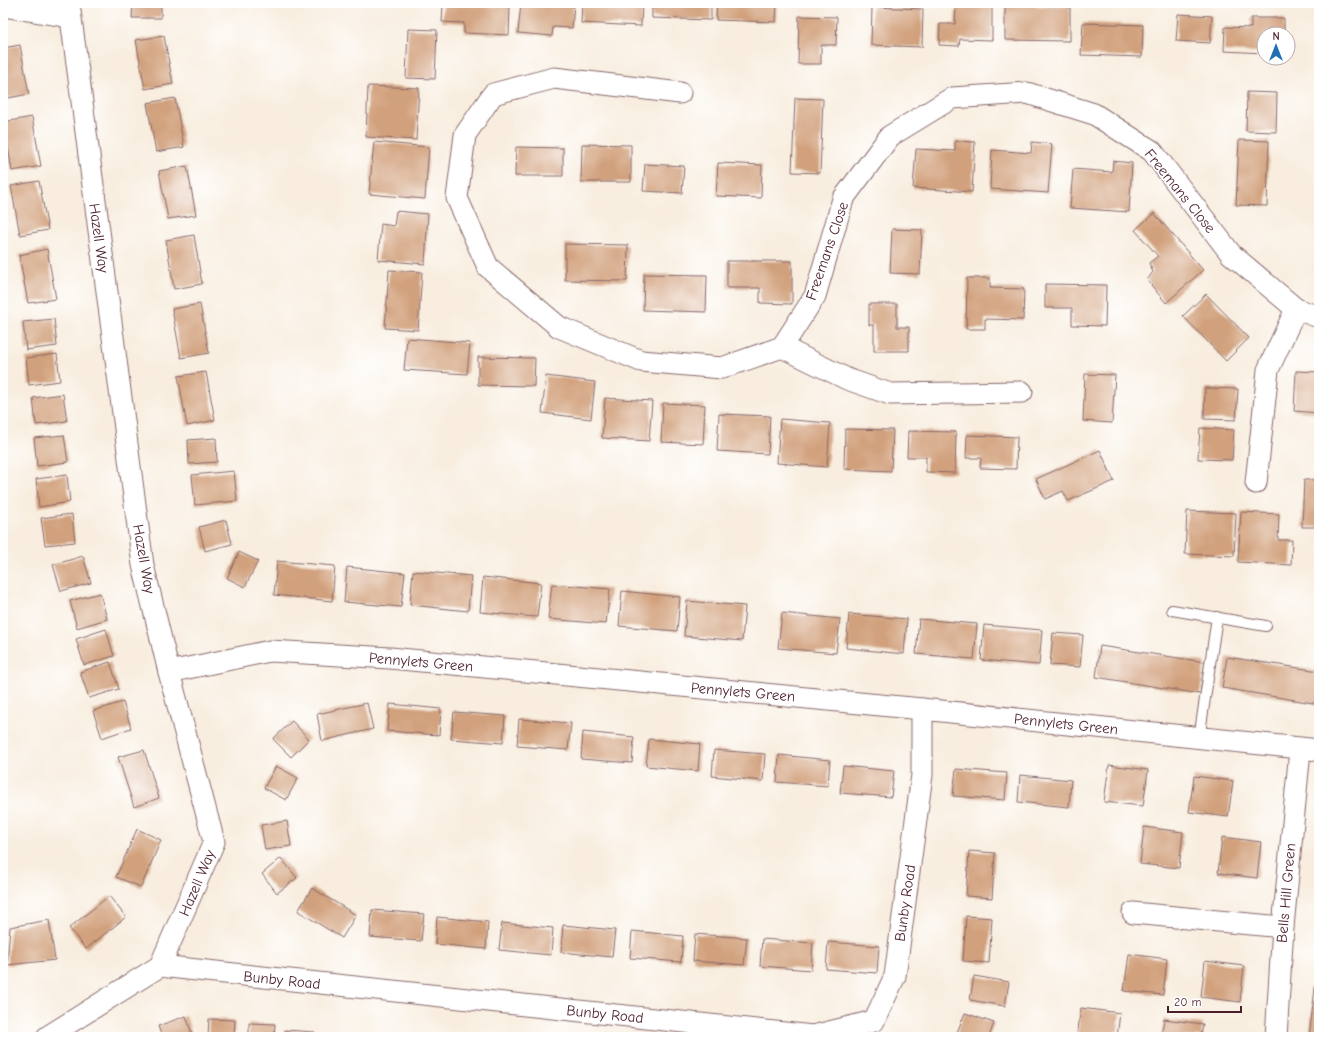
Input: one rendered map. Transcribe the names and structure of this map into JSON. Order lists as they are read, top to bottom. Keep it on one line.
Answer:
{"streets":{"street":["Freemans Close","Hazell Way","Pennylets Green","Bells Hill Green","Bunby Road"]},"crossings":[["Hazell Way","Pennylets Green"],["Hazell Way","Bunby Road"],["Pennylets Green","Bells Hill Green"],["Pennylets Green","Bunby Road"]],"scale_bar":"20 m","north":"top"}
